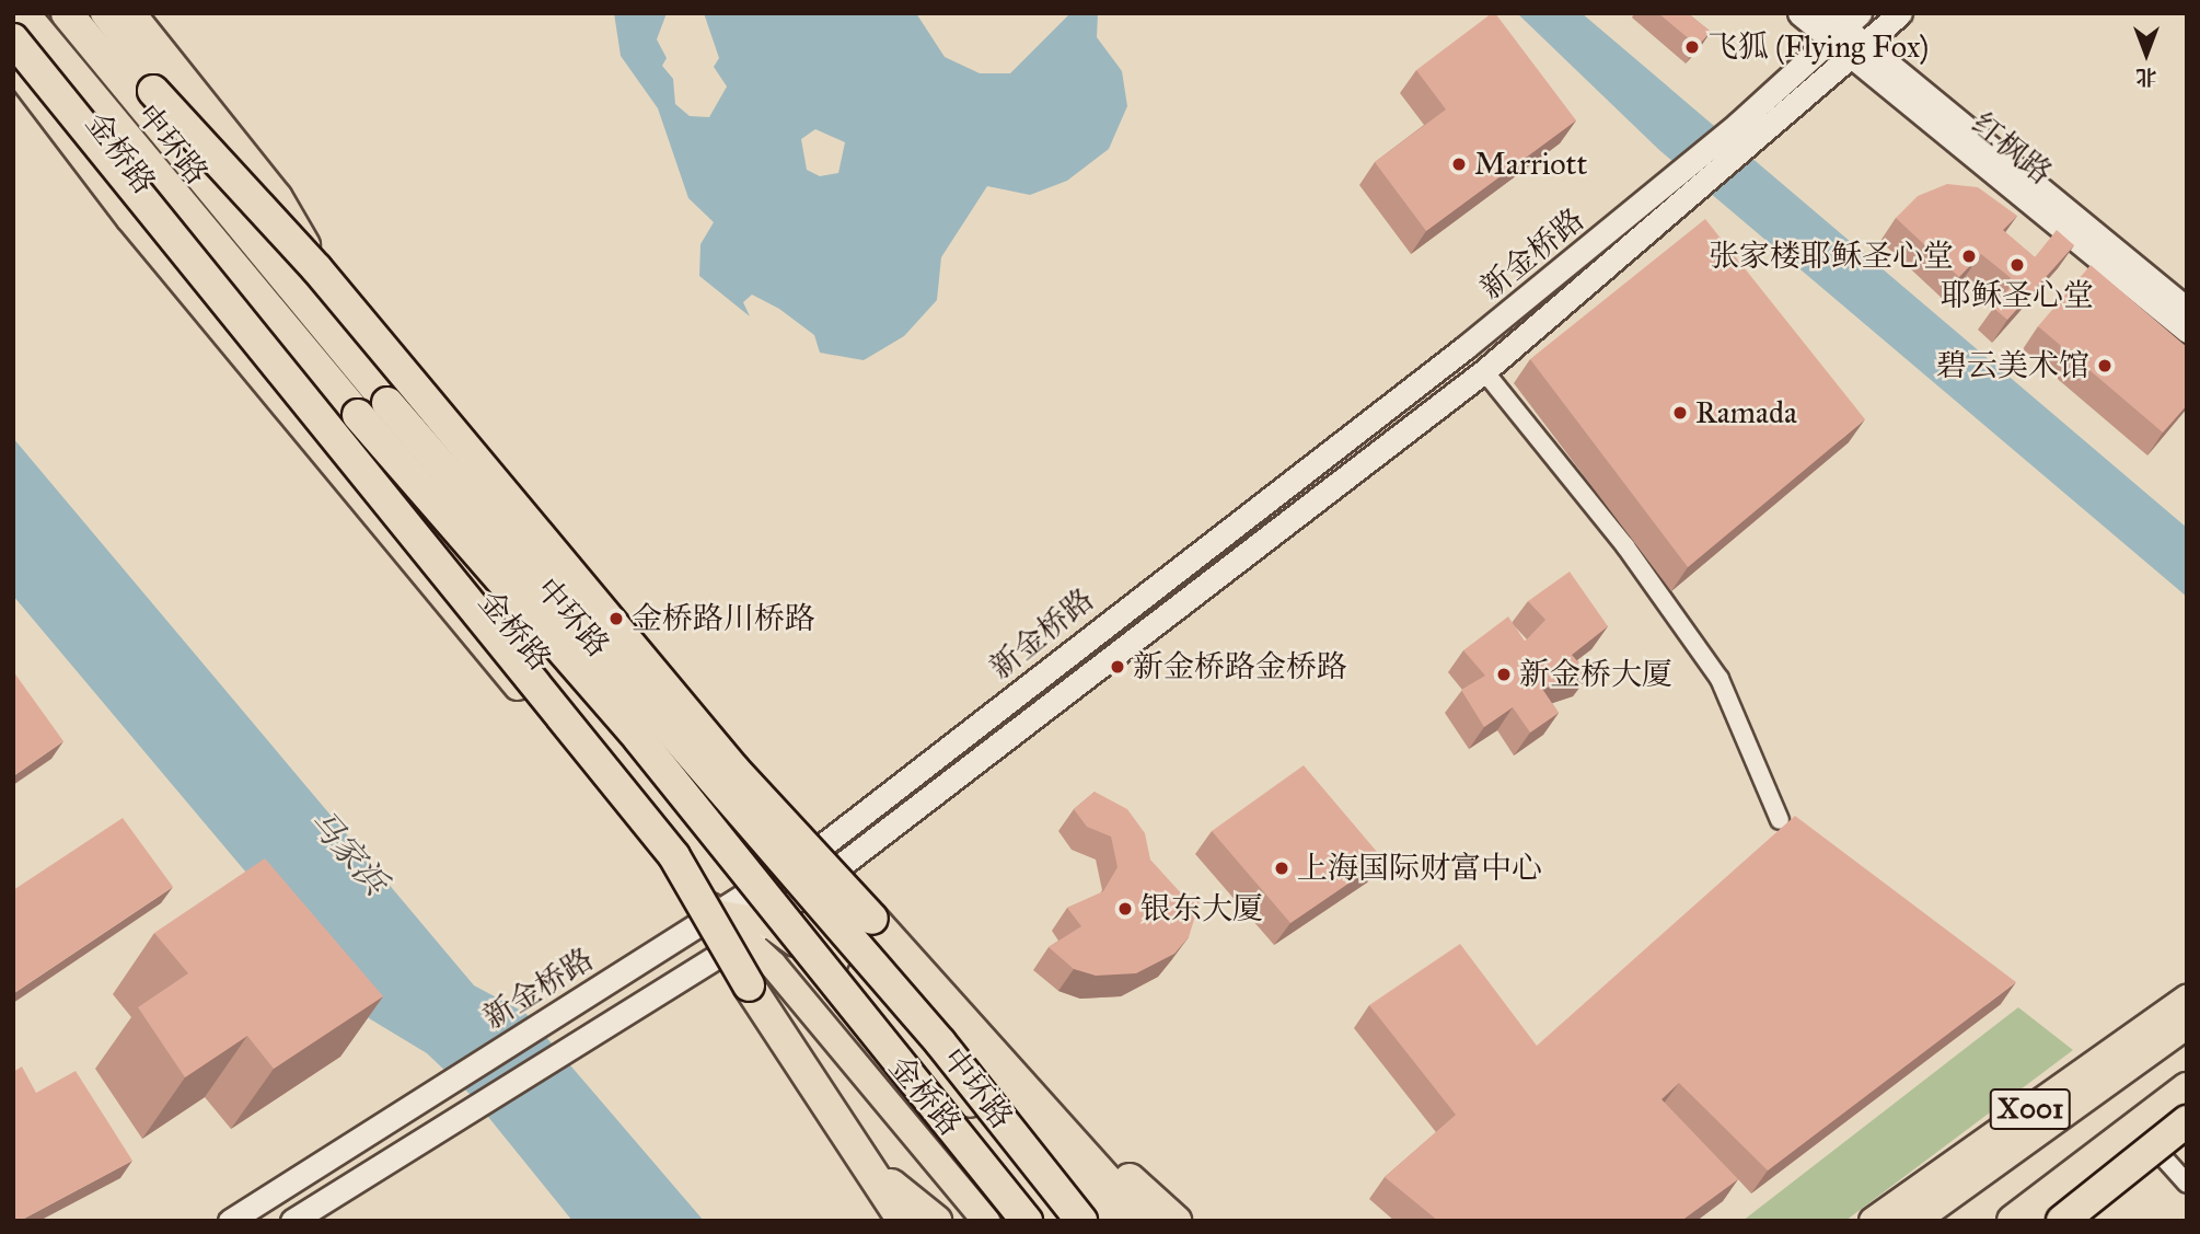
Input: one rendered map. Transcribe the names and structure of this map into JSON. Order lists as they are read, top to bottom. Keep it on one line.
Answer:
{"streets":{"highway":["中环路","X001"],"main road":["金桥路"],"street":["红枫路","新金桥路"]},"crossings":[["红枫路","新金桥路"],["金桥路","新金桥路"]],"water":["马家浜"],"places":["飞狐 (Flying Fox)","Marriott","张家楼耶稣圣心堂","耶稣圣心堂","碧云美术馆","Ramada","金桥路川桥路","新金桥路金桥路","新金桥大厦","上海国际财富中心","银东大厦"],"north":"bottom"}
